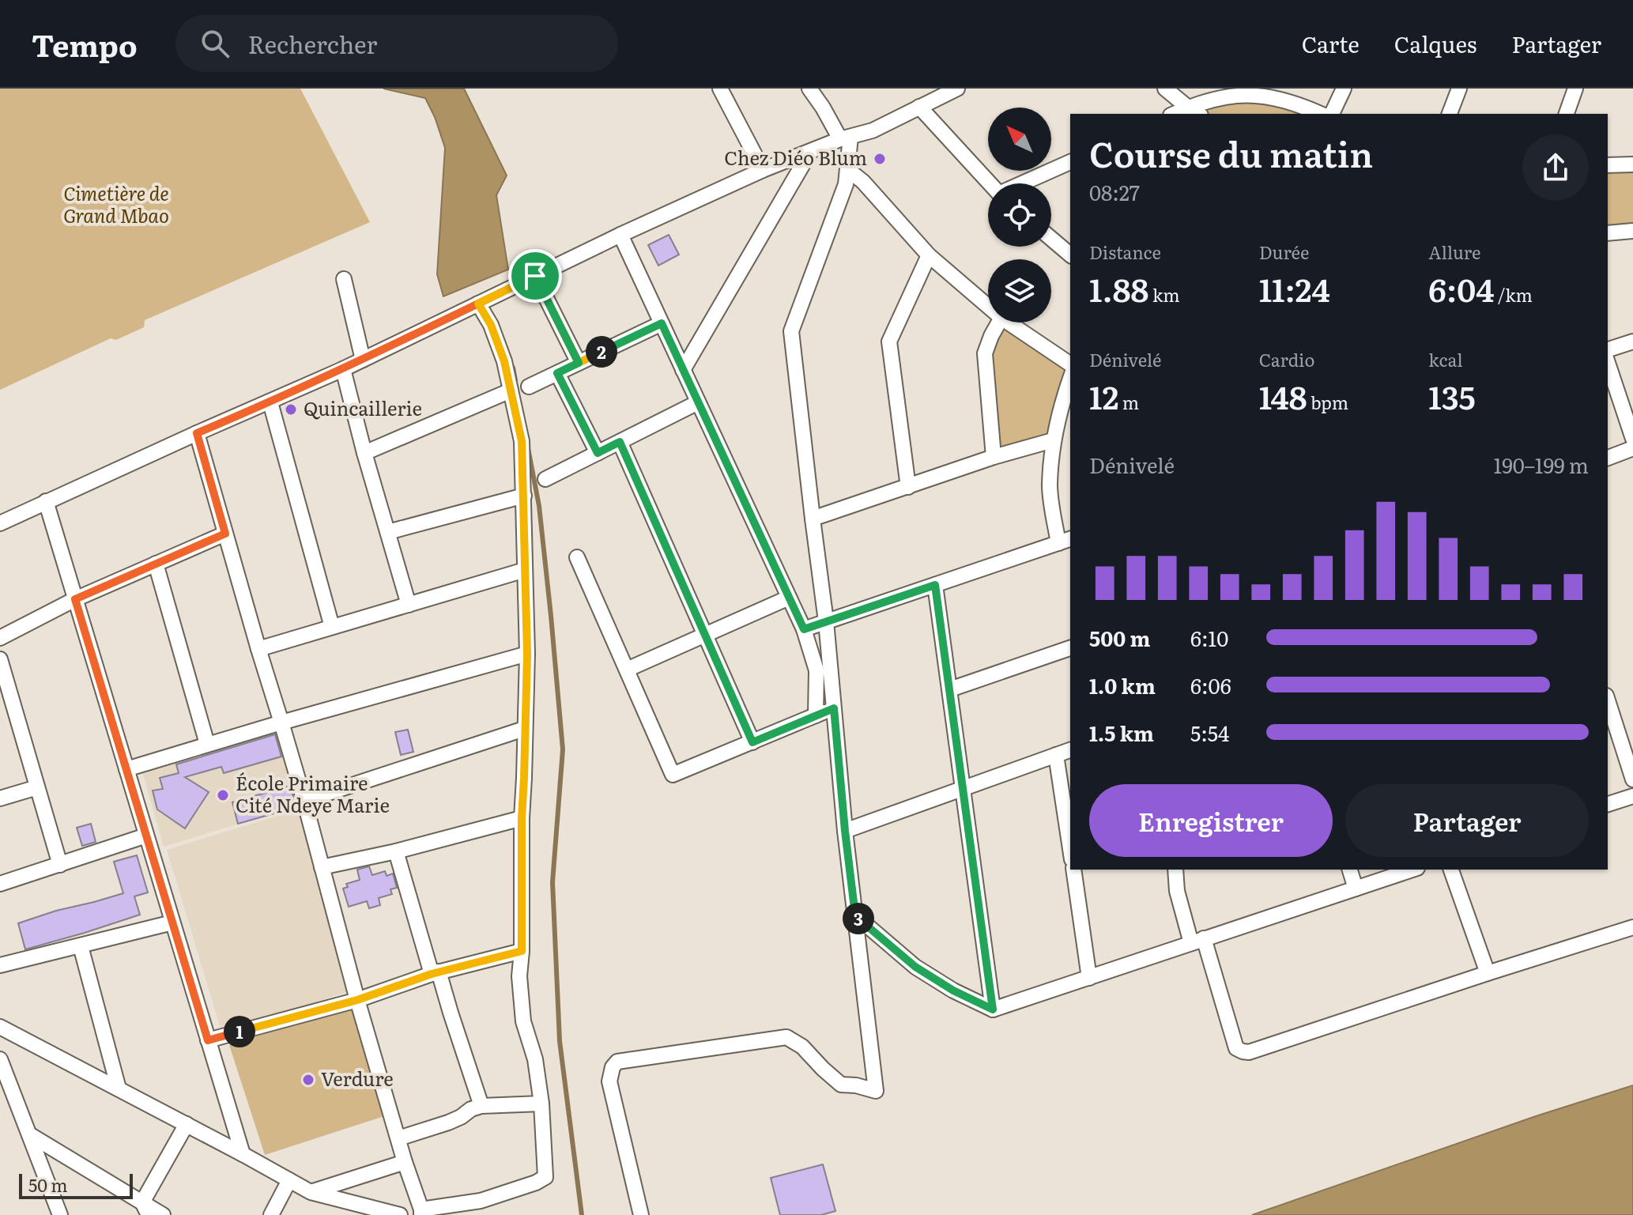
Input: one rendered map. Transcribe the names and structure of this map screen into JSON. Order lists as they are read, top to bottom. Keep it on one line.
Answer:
{"parks":["Cimetière de Grand Mbao"],"places":["Chez Diéo Blum","Quincaillerie","École Primaire Cité Ndeye Marie","Verdure"],"scale_bar":"50 m","north":"top left","page":{"header":"Tempo","search":"Rechercher","nav":["Carte","Calques","Partager"],"heading":["Course du matin","08:27"],"stats":[["Distance","1.88 km"],["Durée","11:24"],["Allure","6:04 /km"],["Dénivelé","12 m"],["Cardio","148 bpm"],["kcal","135"]],"pins":["2","3","1"],"chart":["Dénivelé","190–199 m"],"list":[{"name":"500 m","note":"6:10"},{"name":"1.0 km","note":"6:06"},{"name":"1.5 km","note":"5:54"}],"buttons":["Enregistrer","Partager"],"scale":"50 m"}}
